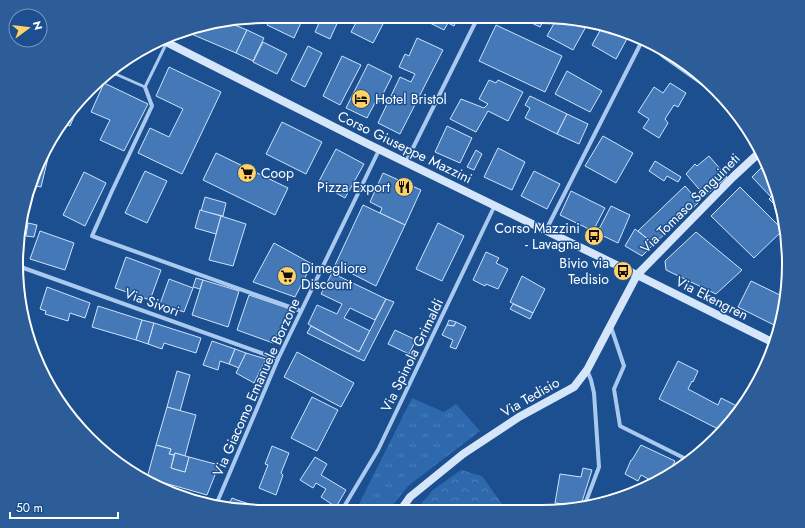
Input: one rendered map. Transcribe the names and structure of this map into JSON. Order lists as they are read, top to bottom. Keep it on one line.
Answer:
{"streets":{"street":["Corso Giuseppe Mazzini","Via Tomaso Sanguineti","Via Ekengren","Via Sivori","Via Spinola Grimaldi","Via Giacomo Emanuele Borzone","Via Tedisio"]},"crossings":[["Corso Giuseppe Mazzini","Via Tomaso Sanguineti"],["Corso Giuseppe Mazzini","Via Ekengren"],["Corso Giuseppe Mazzini","Via Spinola Grimaldi"],["Corso Giuseppe Mazzini","Via Giacomo Emanuele Borzone"],["Corso Giuseppe Mazzini","Via Tedisio"],["Via Tomaso Sanguineti","Via Ekengren"],["Via Tomaso Sanguineti","Via Tedisio"],["Via Ekengren","Via Tedisio"],["Via Sivori","Via Giacomo Emanuele Borzone"]],"places":{"hotel":["Hotel Bristol"],"supermarket":["Coop","Dimegliore Discount"],"restaurant":["Pizza Export"],"bus stop":["Corso Mazzini - Lavagna","Bivio via Tedisio"]},"scale_bar":"50 m","north":"right"}
